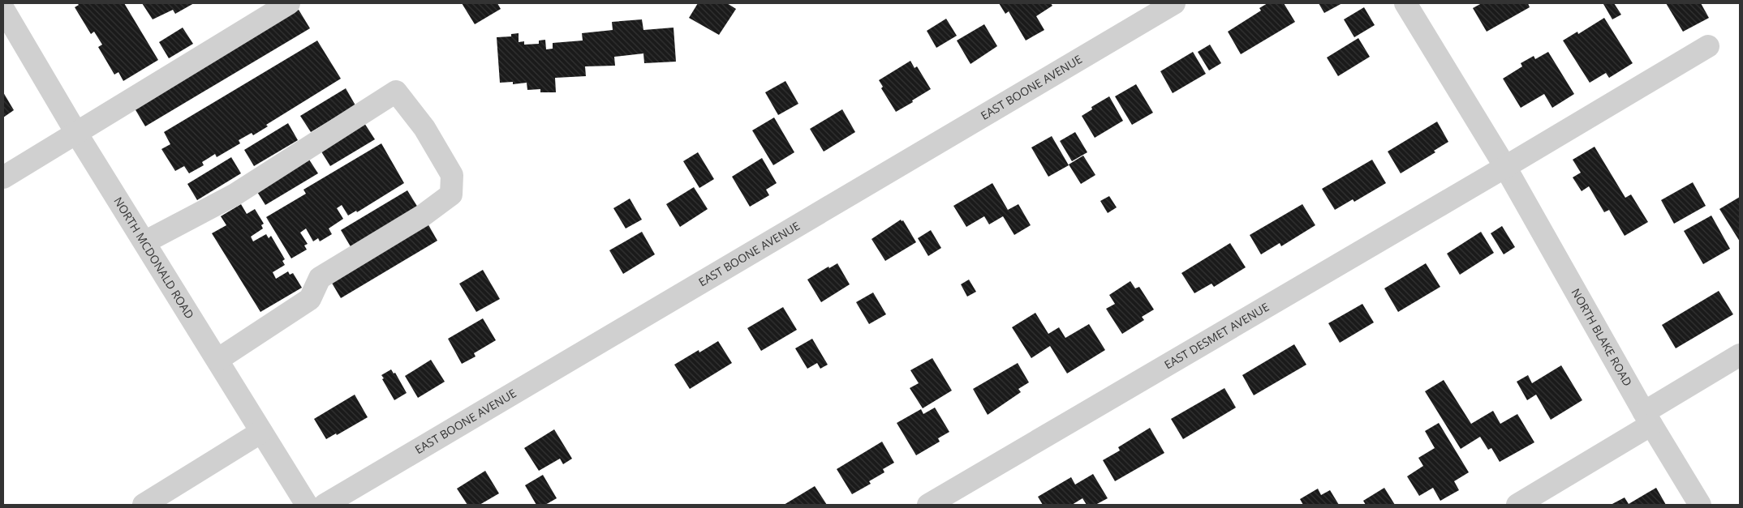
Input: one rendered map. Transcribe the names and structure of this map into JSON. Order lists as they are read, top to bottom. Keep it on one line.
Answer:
{"streets":{"street":["EAST BOONE AVENUE","NORTH MCDONALD ROAD","EAST DESMET AVENUE","NORTH BLAKE ROAD"]},"crossings":[["EAST DESMET AVENUE","NORTH BLAKE ROAD"]]}
